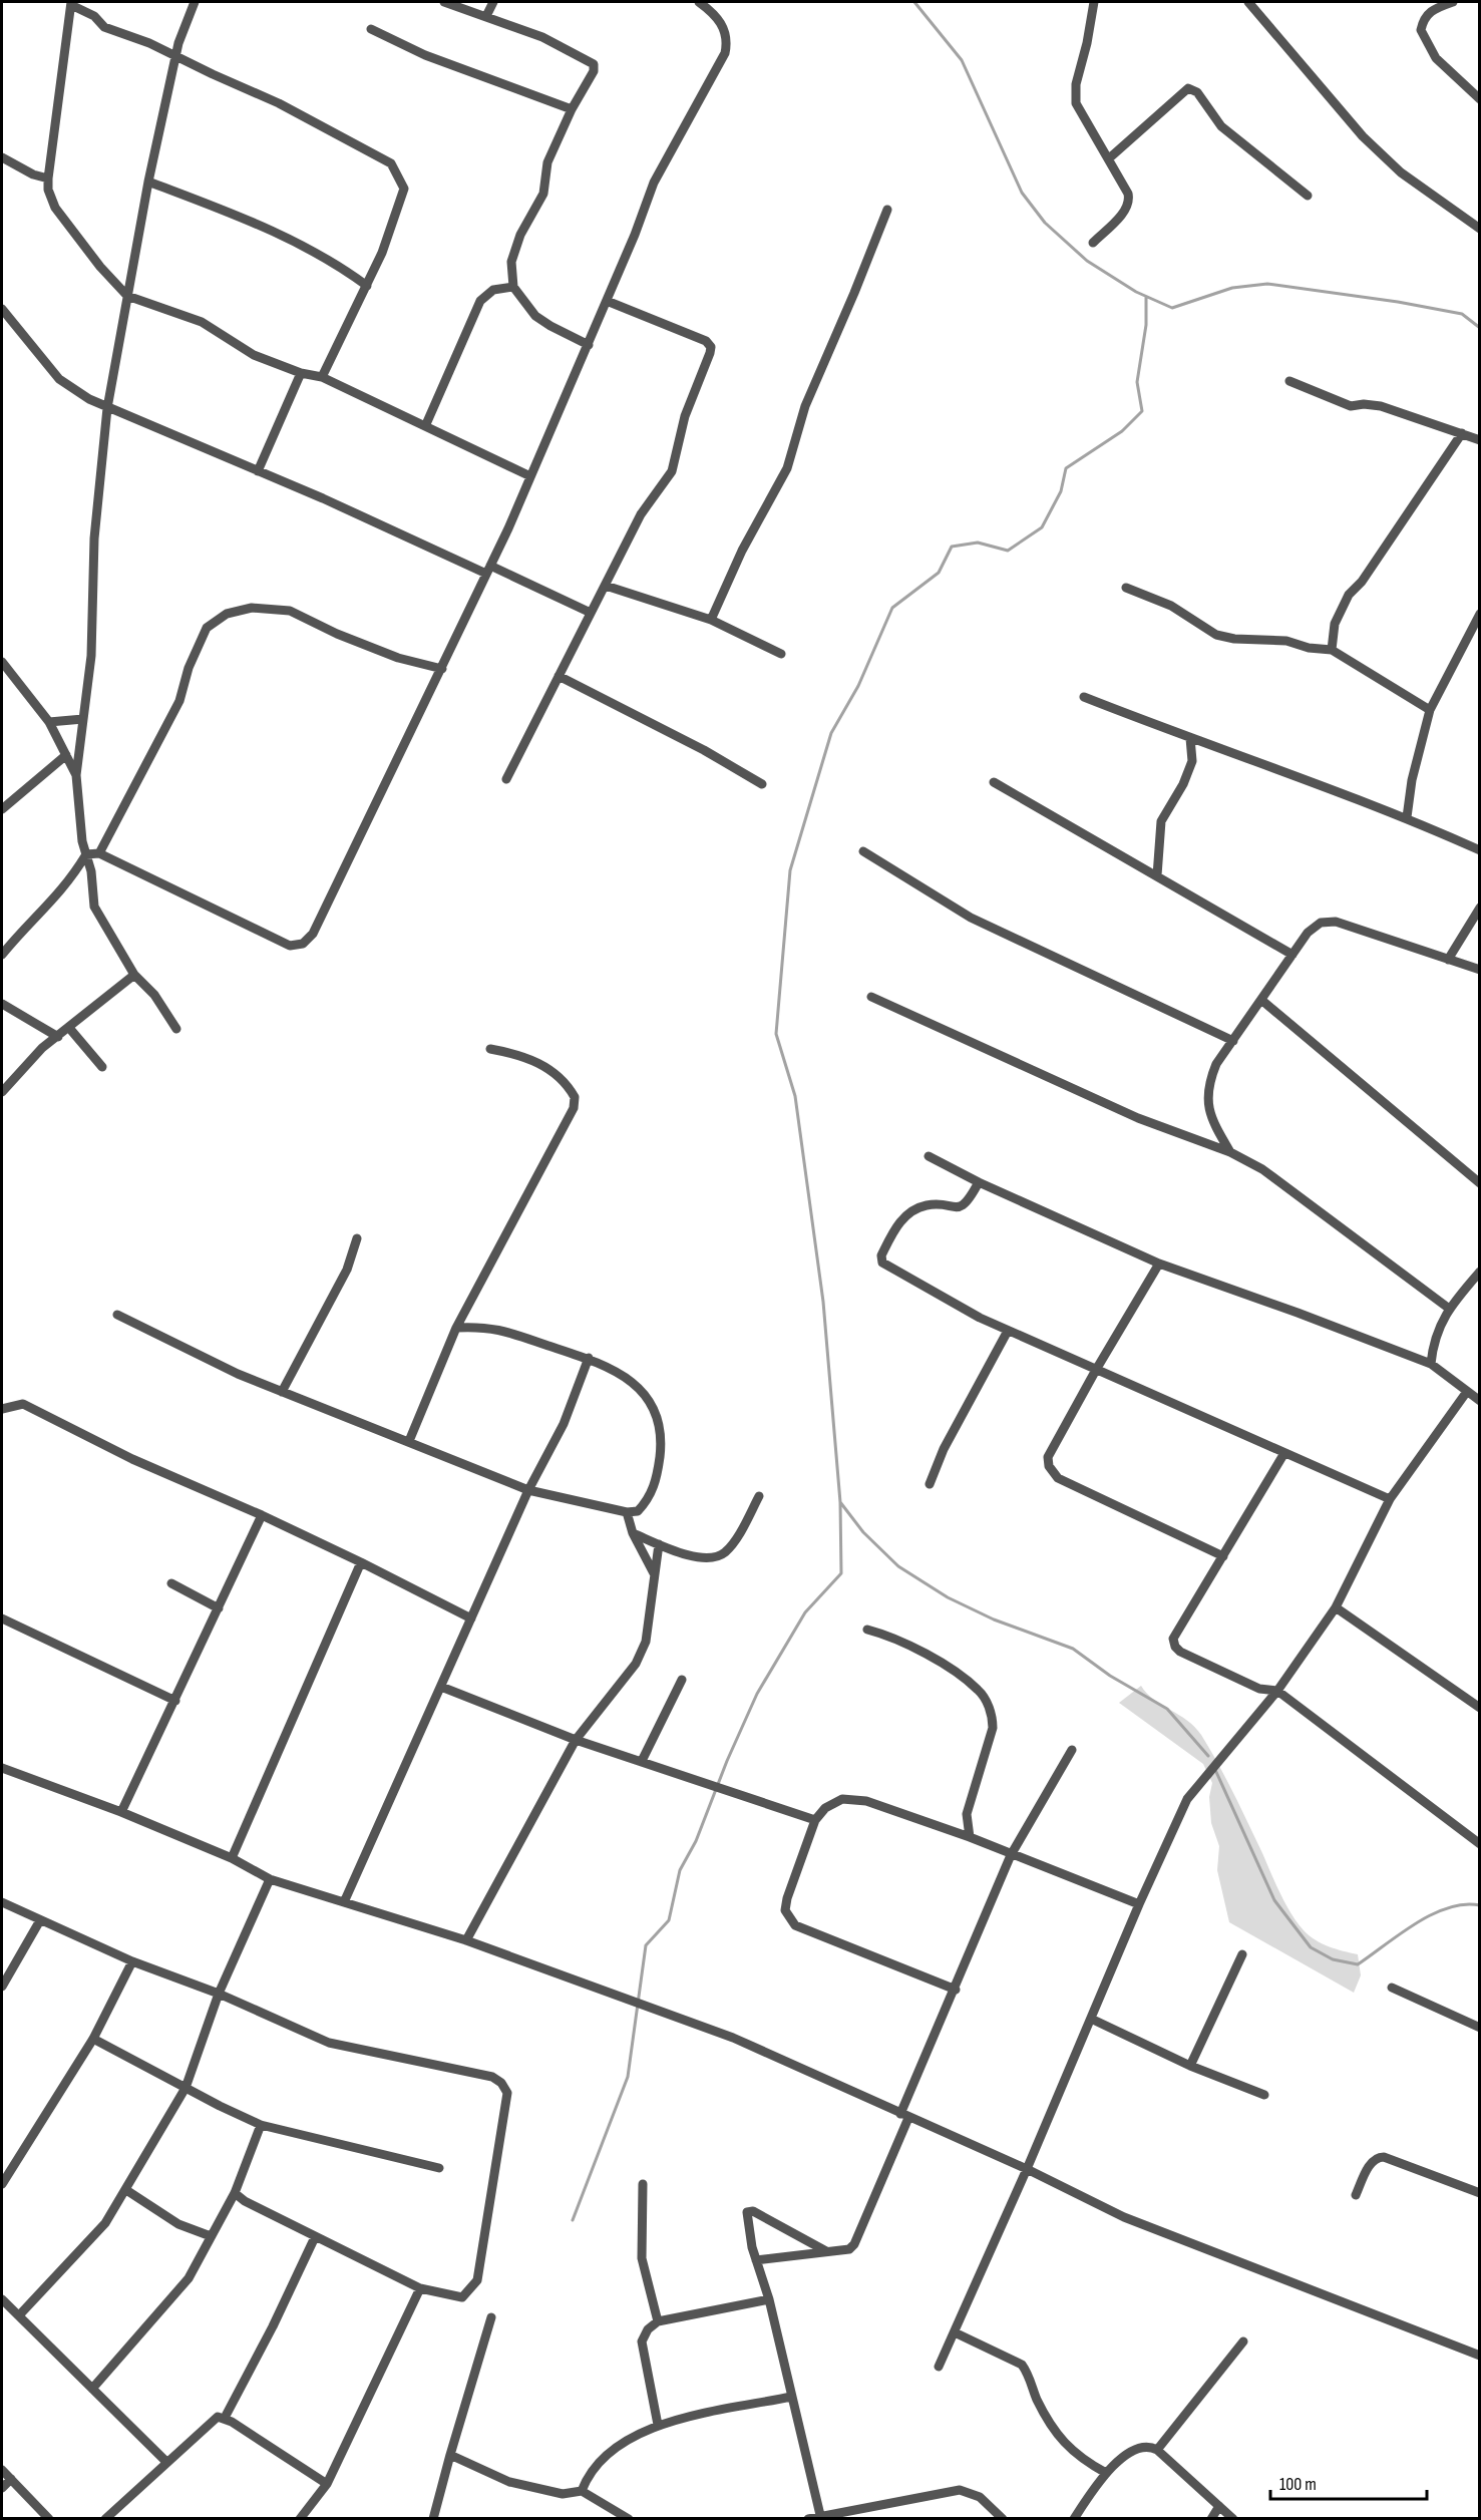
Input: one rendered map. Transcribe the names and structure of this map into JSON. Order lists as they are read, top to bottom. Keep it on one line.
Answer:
{"scale_bar":"100 m"}
